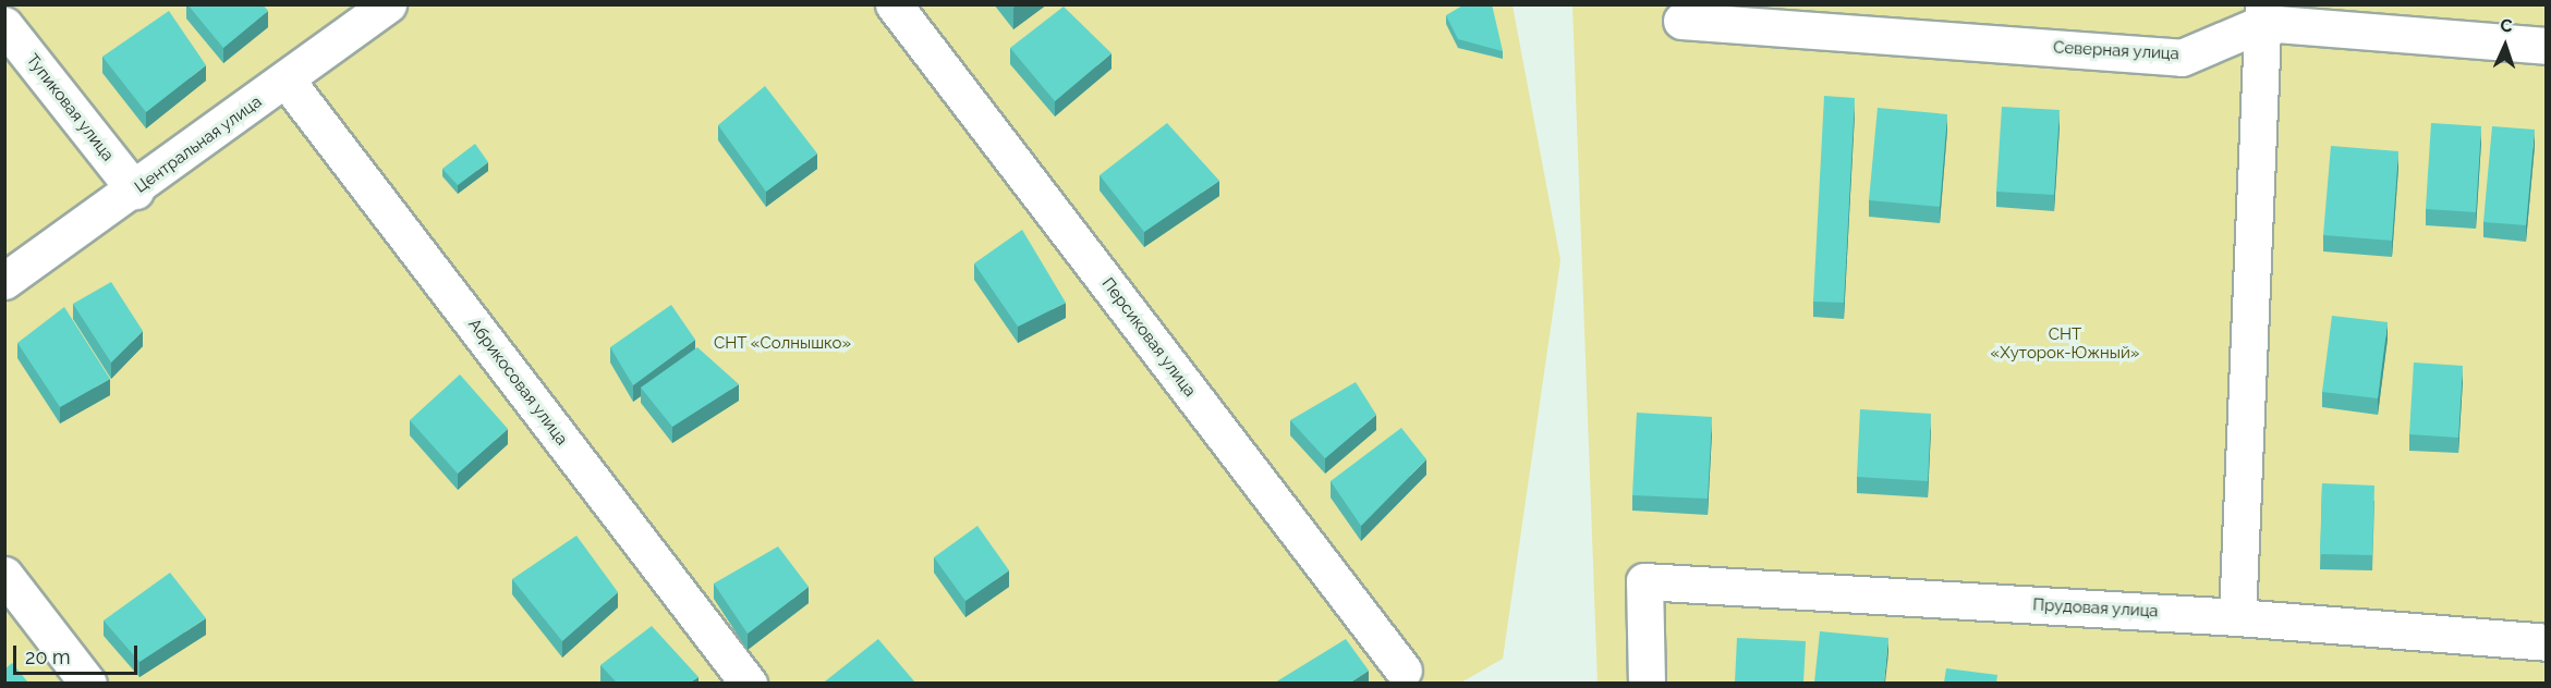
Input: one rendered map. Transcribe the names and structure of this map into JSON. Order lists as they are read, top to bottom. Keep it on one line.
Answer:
{"streets":{"street":["Северная улица","Тупиковая улица","Центральная улица","Персиковая улица","Абрикосовая улица","Прудовая улица"]},"crossings":[["Тупиковая улица","Центральная улица"],["Центральная улица","Абрикосовая улица"]],"parks":["СНТ «Хуторок-Южный»","СНТ «Солнышко»"],"scale_bar":"20 m","north":"top"}
